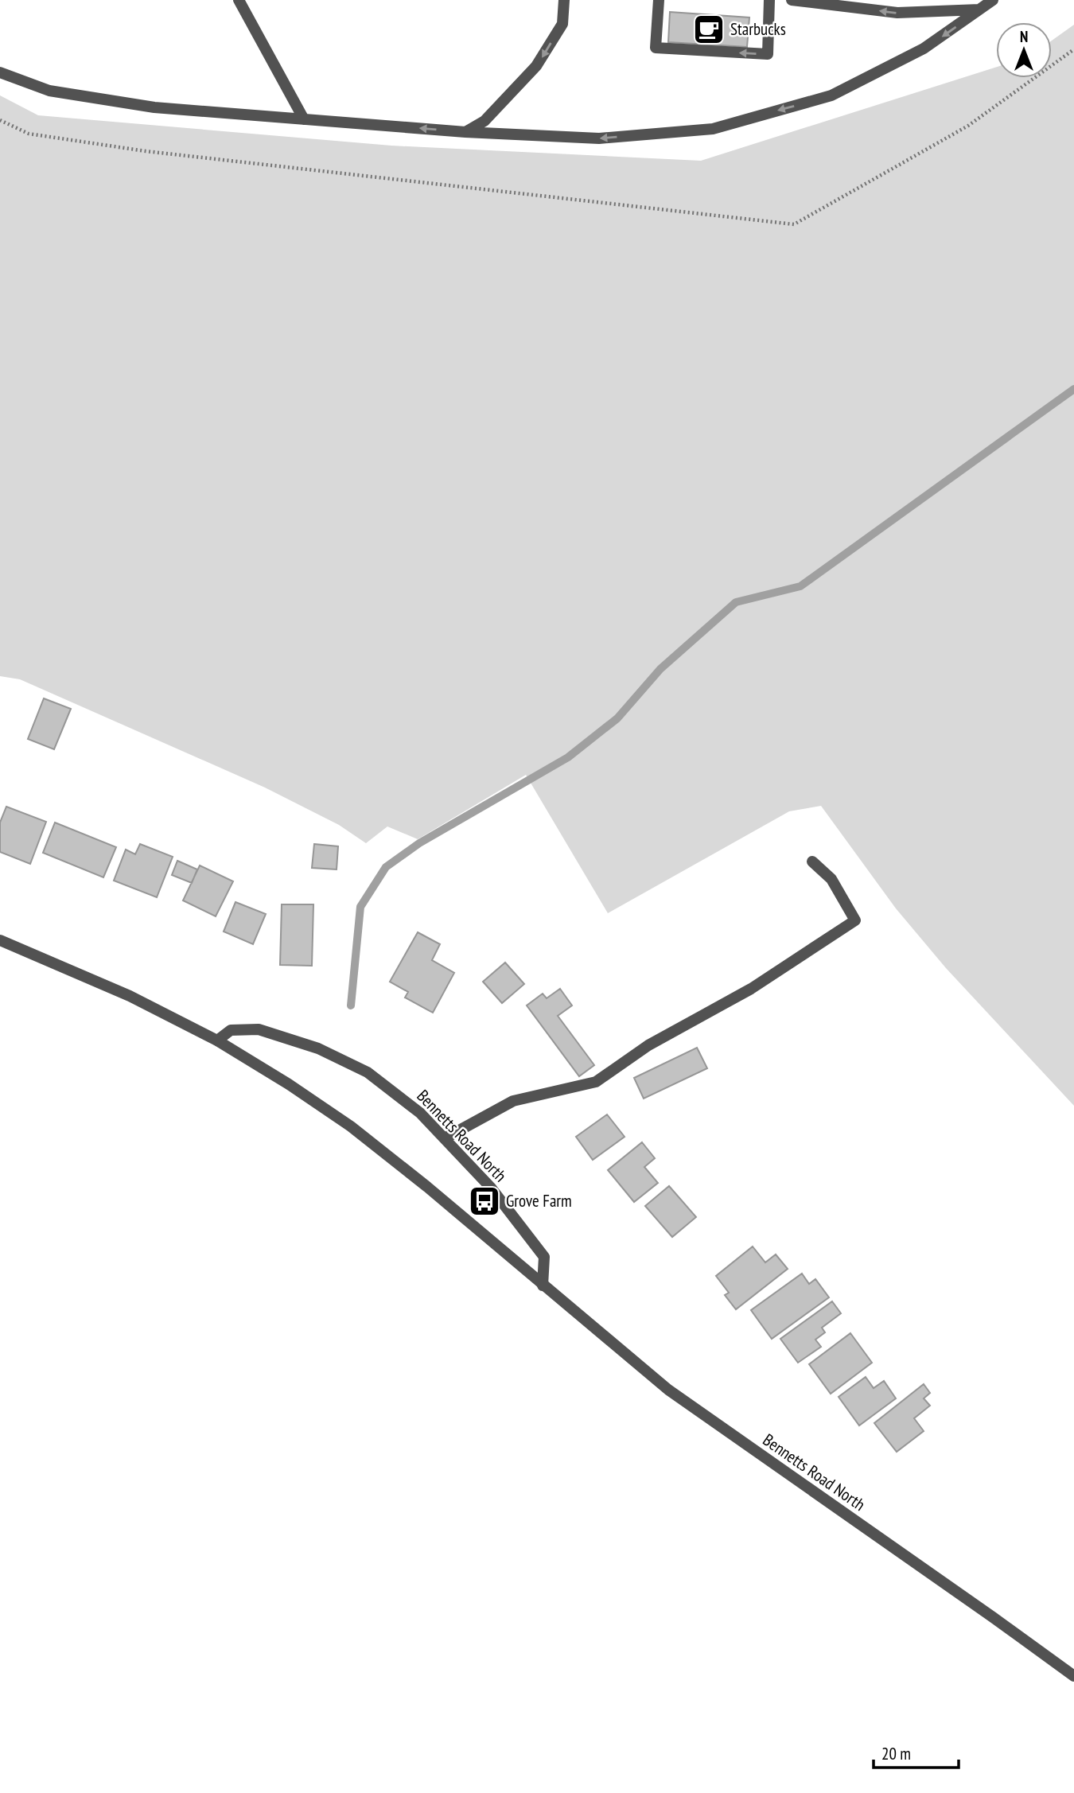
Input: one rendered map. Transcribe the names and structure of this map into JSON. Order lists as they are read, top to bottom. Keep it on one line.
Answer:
{"streets":{"street":["Bennetts Road North"]},"places":{"cafe":["Starbucks"],"bus stop":["Grove Farm"]},"scale_bar":"20 m","north":"top"}
